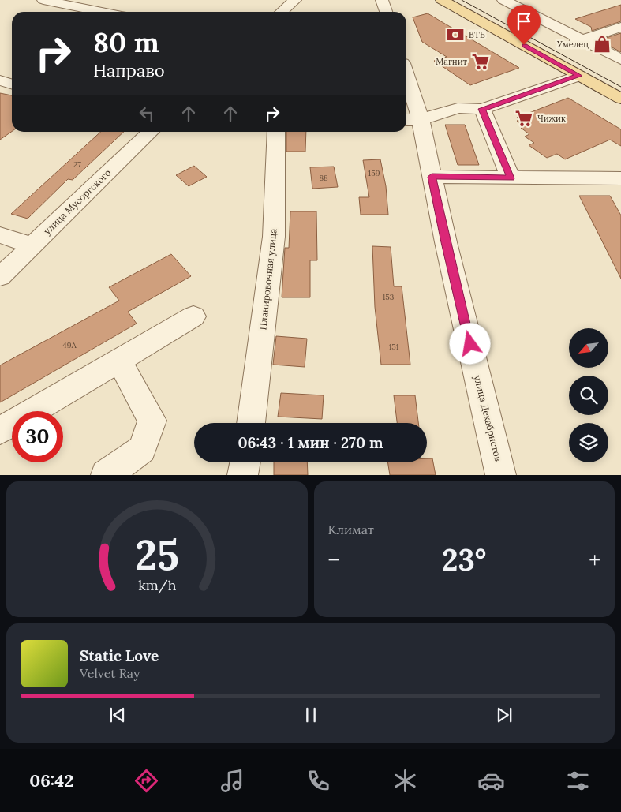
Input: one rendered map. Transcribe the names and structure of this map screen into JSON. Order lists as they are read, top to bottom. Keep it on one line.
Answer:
{"streets":{"street":["улица Мусоргского","Планировочная улица","улица Декабристов"]},"places":{"bank":["ВТБ"],"shop":["Умелец"],"supermarket":["Магнит","Чижик"]},"house_numbers":["27","159","88","153","49А","151"],"north":"bottom left","page":{"turn":["80 m","Направо"],"limit":"30","trip":"06:43 · 1 мин · 270 m","tile":"Климат","heat":["−","23°","+"],"song":["Static Love","Velvet Ray"],"tabs":"06:42","gauge":["25","km/h"]}}
